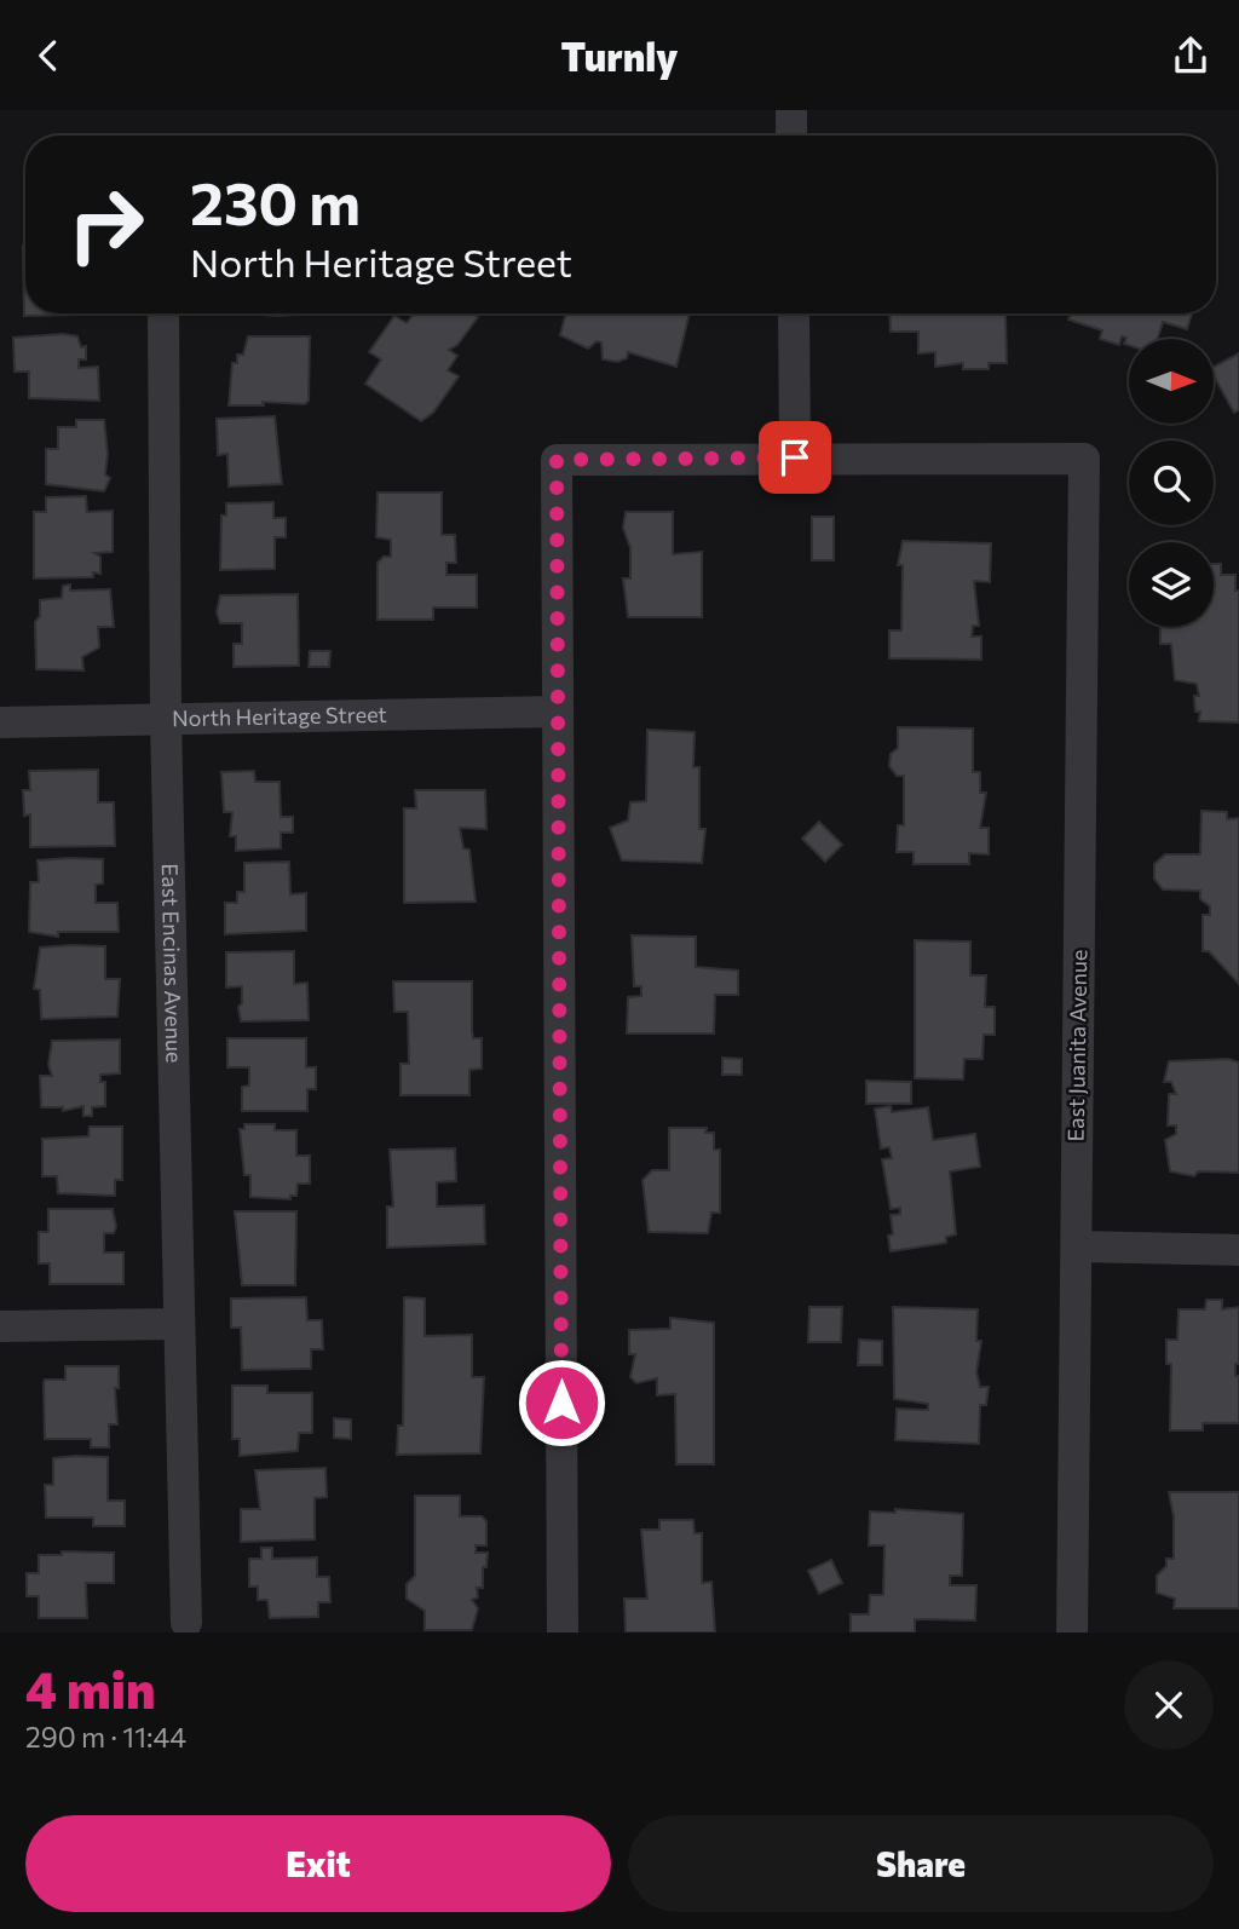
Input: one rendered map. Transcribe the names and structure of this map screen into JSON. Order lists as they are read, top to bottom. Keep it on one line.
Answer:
{"streets":{"street":["North Heritage Street","East Encinas Avenue","East Juanita Avenue"]},"crossings":[["North Heritage Street","East Encinas Avenue"]],"north":"right","page":{"header":"Turnly","turn":["230 m","North Heritage Street"],"heading":["4 min","290 m · 11:44"],"buttons":["Exit","Share"]}}
